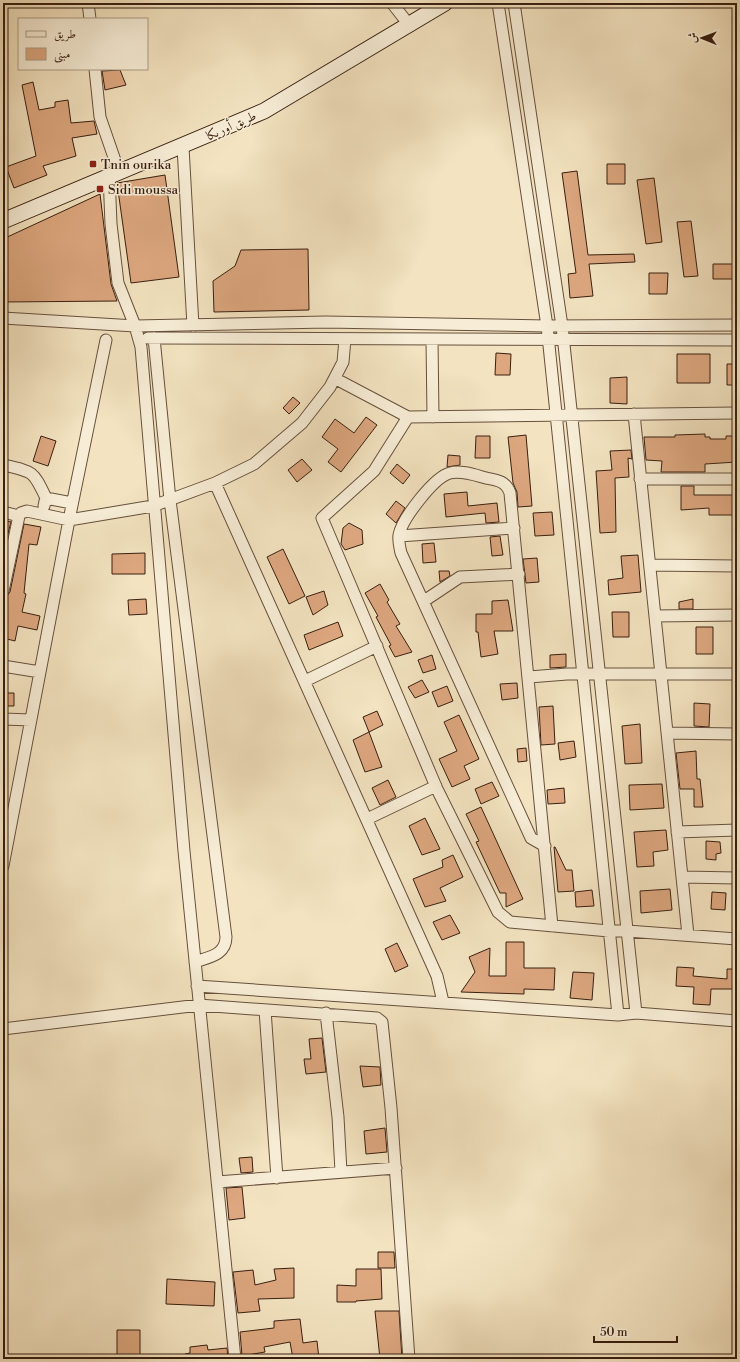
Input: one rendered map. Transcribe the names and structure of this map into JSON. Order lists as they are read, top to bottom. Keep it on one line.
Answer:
{"streets":{"street":["طريق أوريكا"]},"places":{"transit":["Tnin ourika","Sidi moussa"]},"legend":["طريق","مبنى"],"scale_bar":"50 m","north":"left"}
